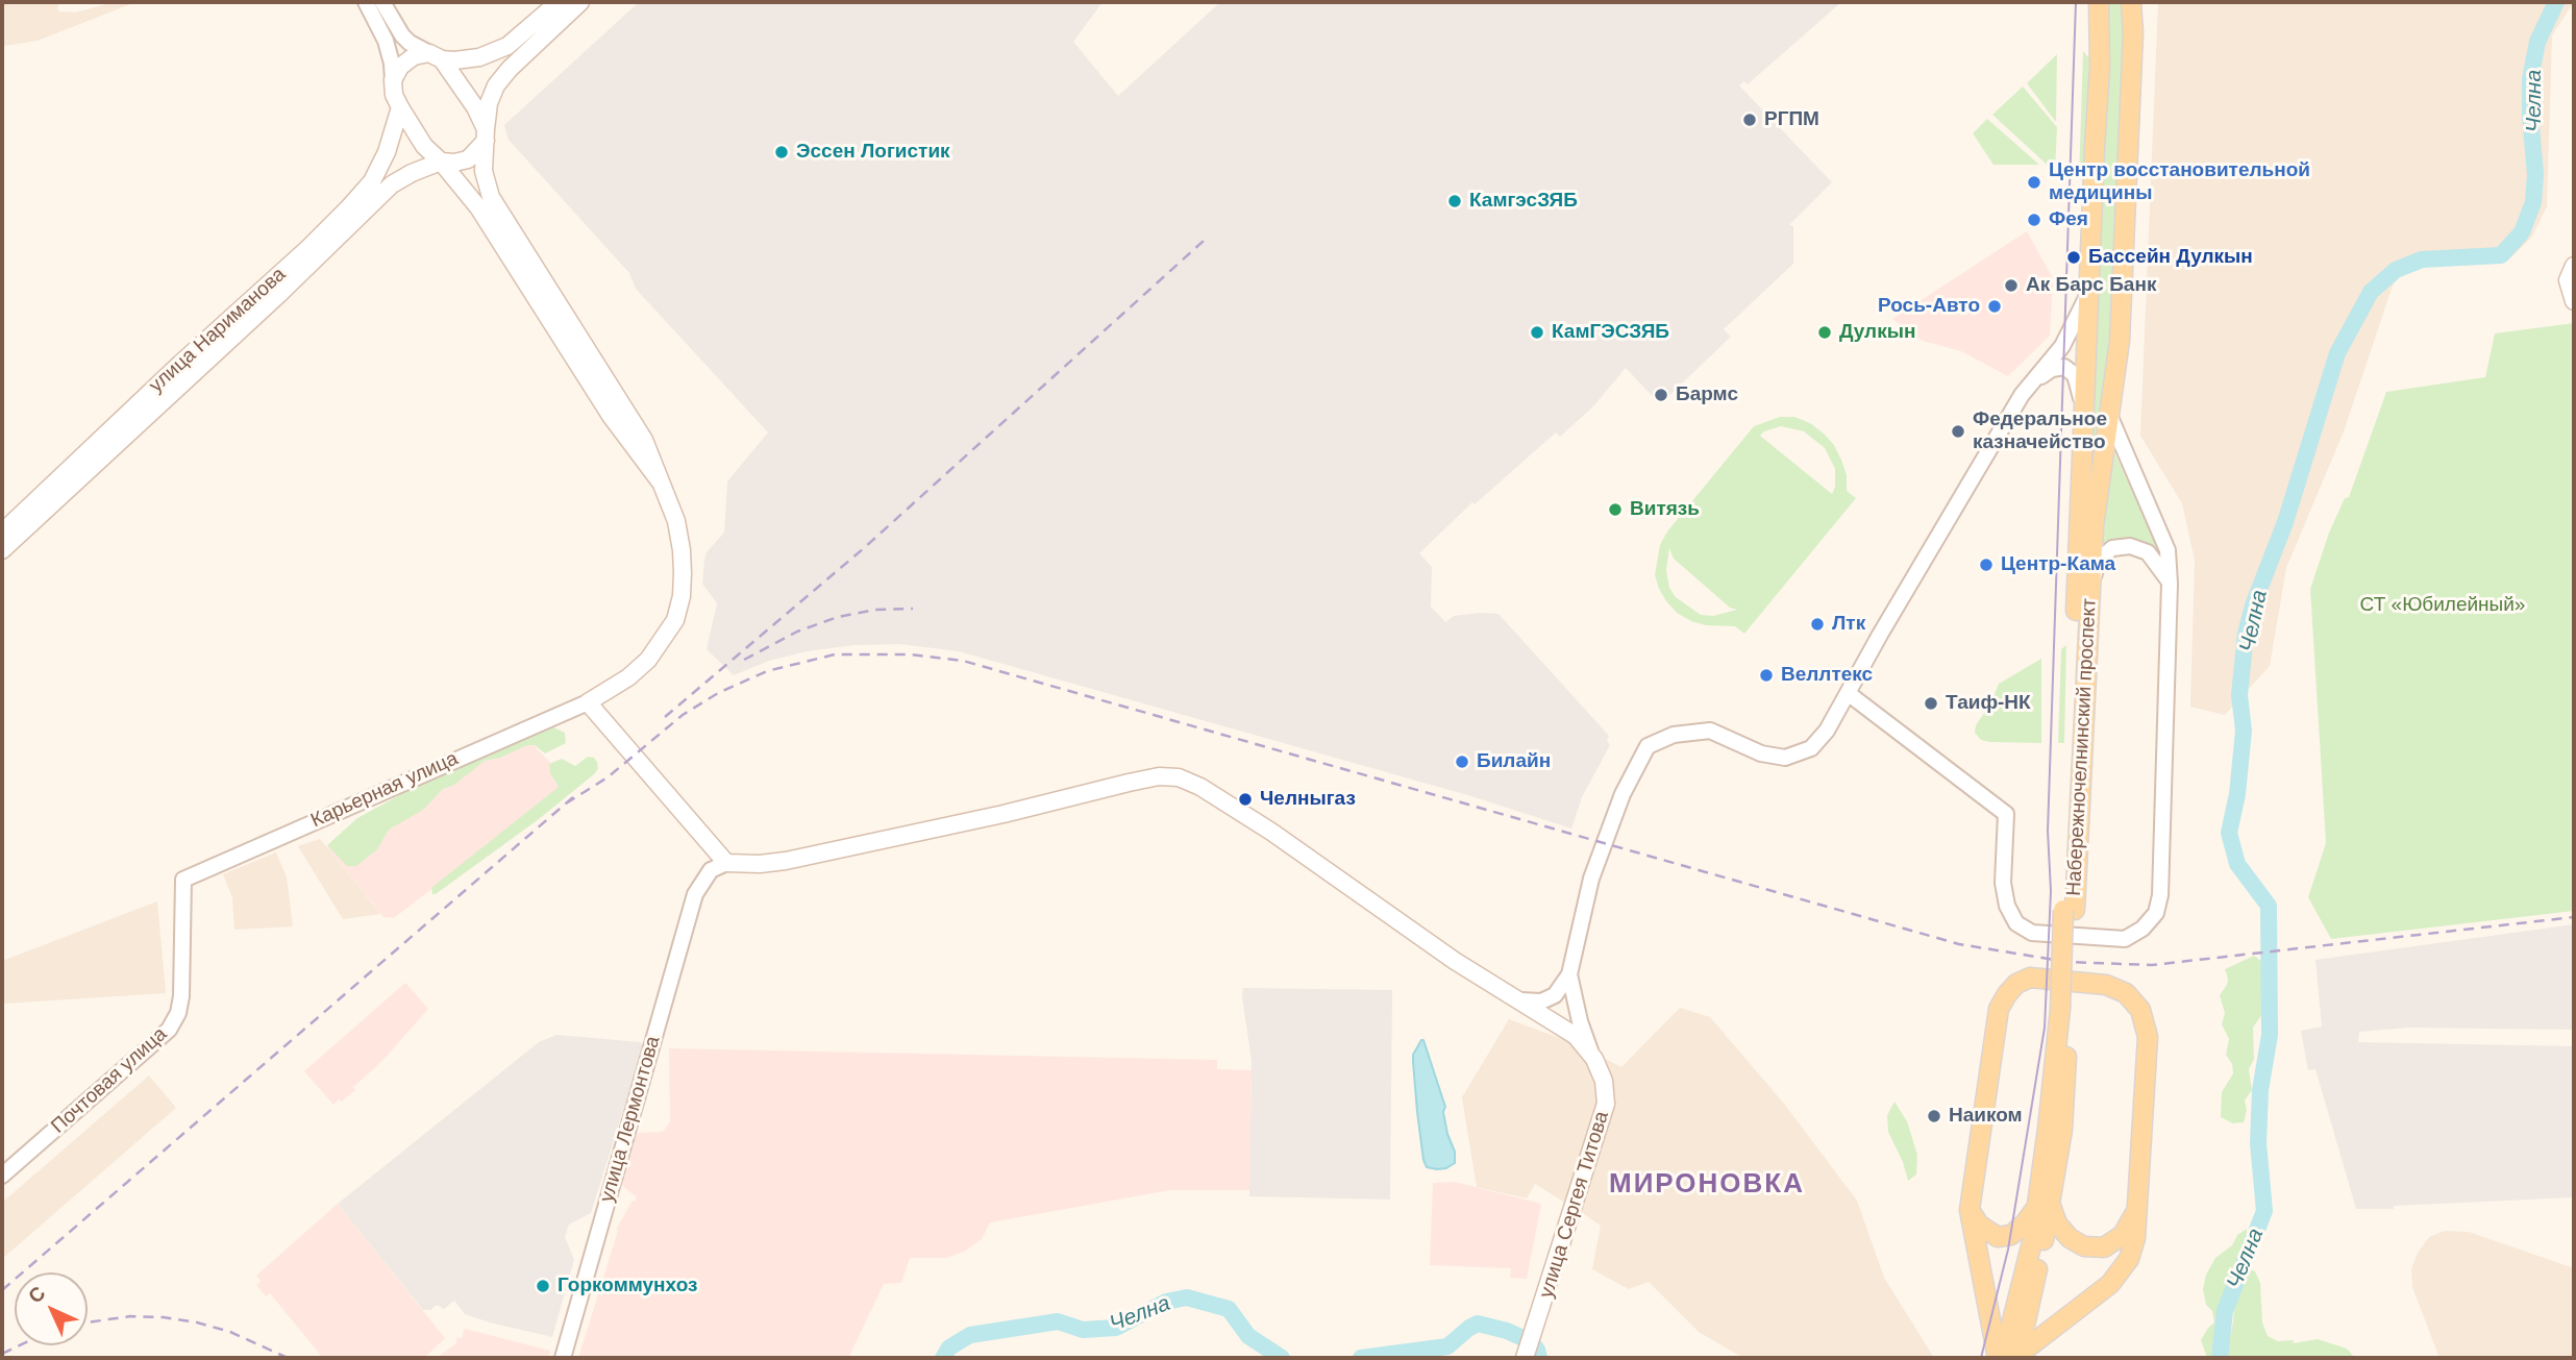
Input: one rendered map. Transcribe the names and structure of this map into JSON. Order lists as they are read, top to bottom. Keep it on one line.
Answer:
{"streets":{"main road":["улица Нариманова","Набережночелнинский проспект","улица Сергея Титова"],"street":["Карьерная улица","Почтовая улица","улица Лермонтова"]},"crossings":[["Карьерная улица","Почтовая улица"]],"districts":["МИРОНОВКА"],"water":["Челна"],"parks":["СТ «Юбилейный»"],"places":["РГПМ","Эссен Логистик","Центр восстановительной медицины","КамгэсЗЯБ","Фея","Бассейн Дулкын","Ак Барс Банк","Рось-Авто","КамГЭСЗЯБ","Дулкын","Бармс","Федеральное казначейство","Витязь","Центр-Кама","Лтк","Веллтекс","Таиф-НК","Билайн","Челныгаз","Наиком","Горкоммунхоз"],"north":"top left"}
